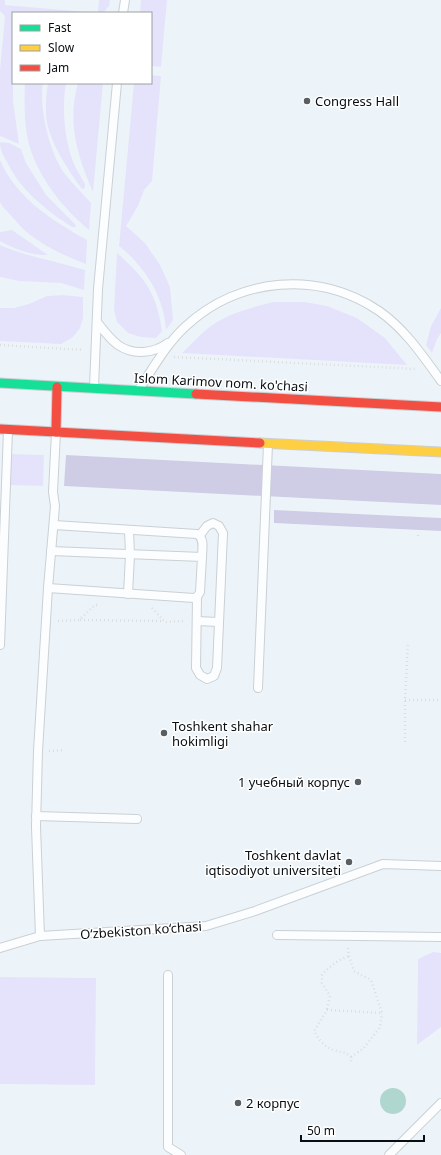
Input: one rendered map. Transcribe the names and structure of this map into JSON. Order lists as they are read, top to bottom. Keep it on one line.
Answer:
{"streets":{"main road":["Islom Karimov nom. ko'chasi"],"lane":["O‘zbekiston ko‘chasi"]},"places":["Congress Hall","Toshkent shahar hokimligi","1 учебный корпус","Toshkent davlat iqtisodiyot universiteti","2 корпус"],"legend":["Fast","Slow","Jam"],"scale_bar":"50 m"}
